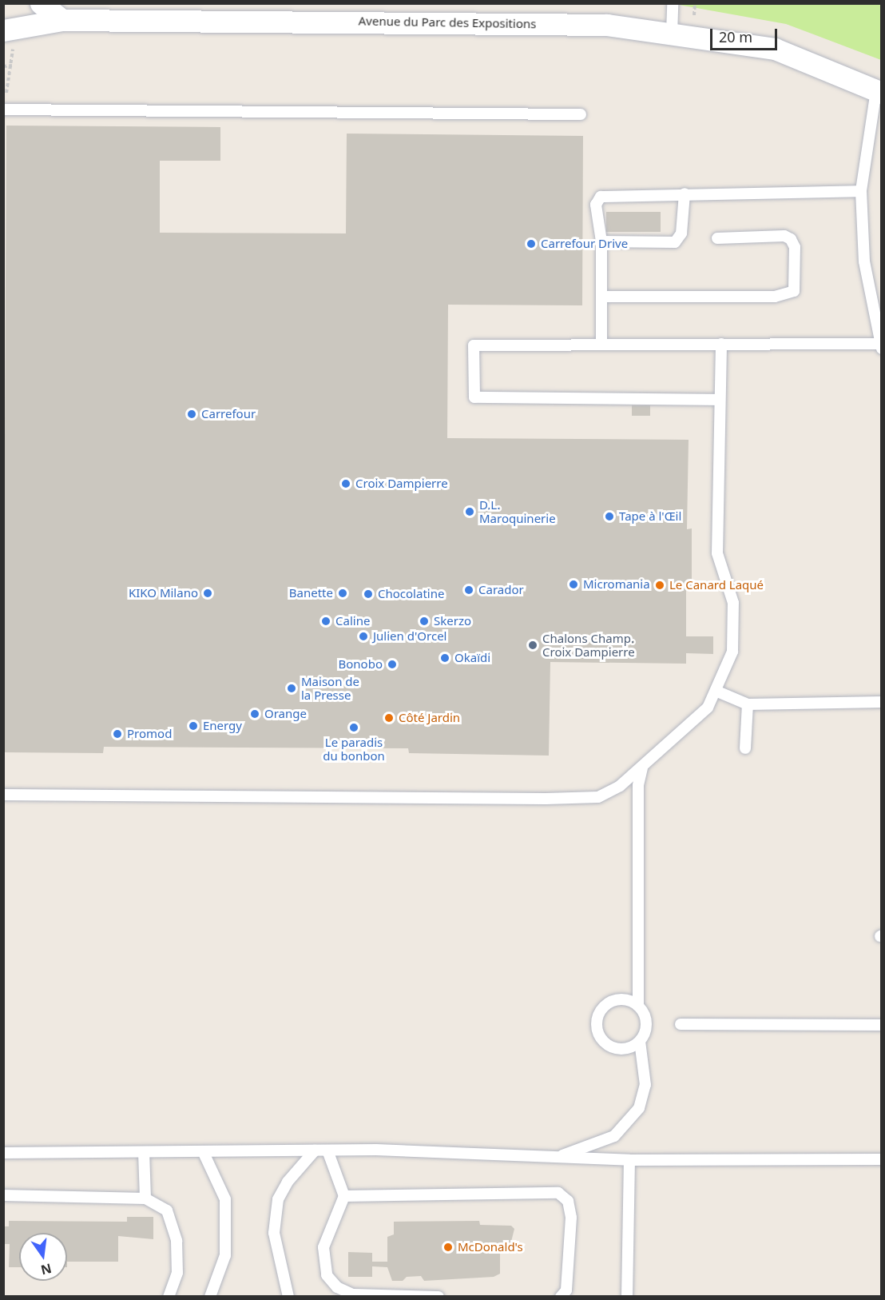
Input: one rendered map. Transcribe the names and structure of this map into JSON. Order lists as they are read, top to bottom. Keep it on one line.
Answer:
{"streets":{"street":["Avenue du Parc des Expositions"]},"places":["Carrefour Drive","Carrefour","Croix Dampierre","D.L. Maroquinerie","Tape à l'Œil","Micromania","Le Canard Laqué","Carador","KIKO Milano","Banette","Chocolatine","Caline","Skerzo","Julien d'Orcel","Chalons Champ. Croix Dampierre","Okaïdi","Bonobo","Maison de la Presse","Orange","Côté Jardin","Energy","Le paradis du bonbon","Promod","McDonald's"],"scale_bar":"20 m","north":"bottom"}
